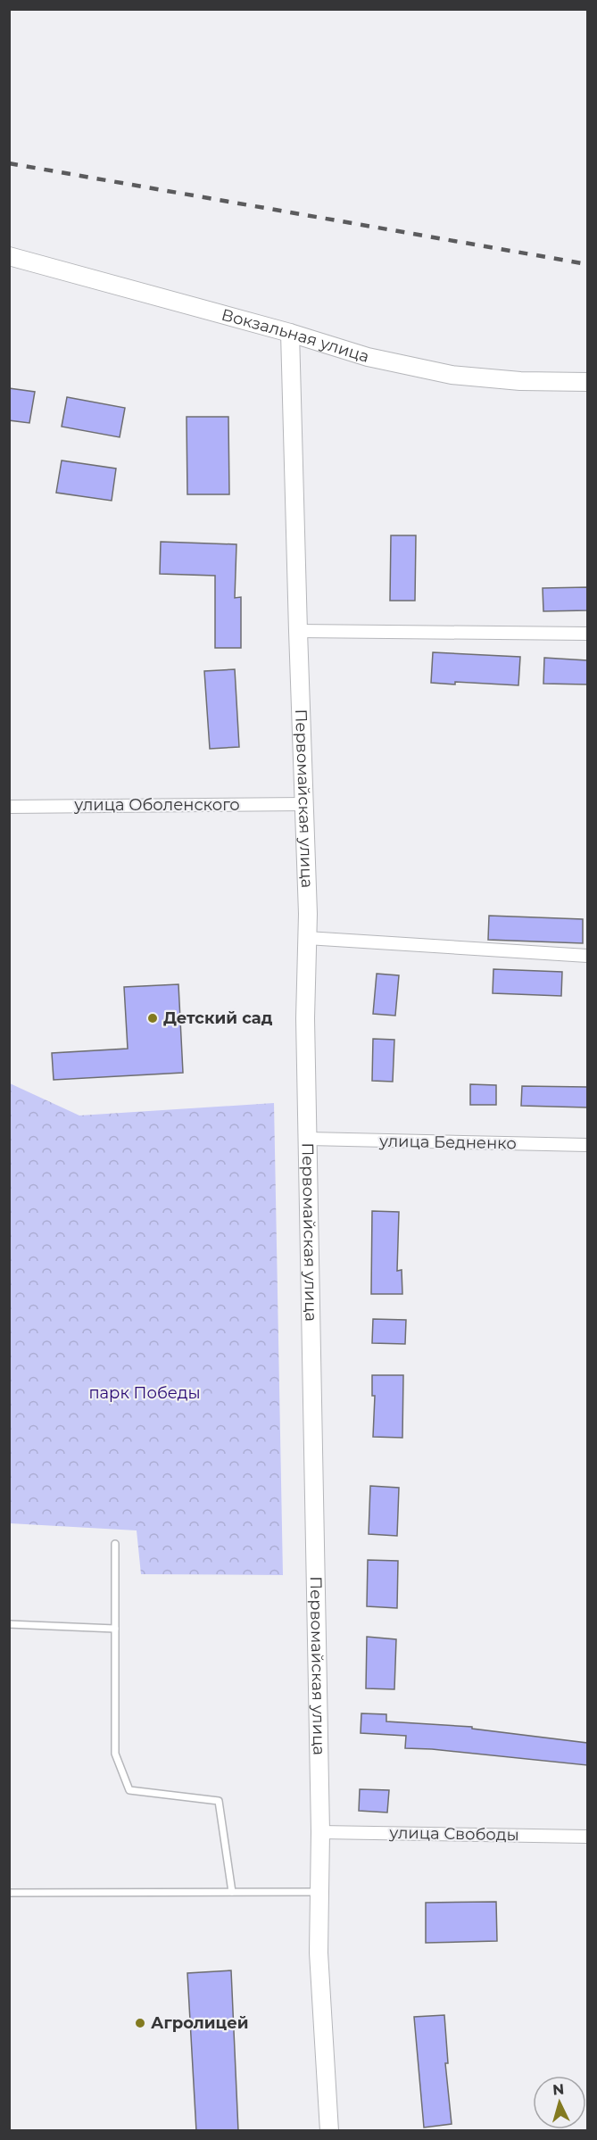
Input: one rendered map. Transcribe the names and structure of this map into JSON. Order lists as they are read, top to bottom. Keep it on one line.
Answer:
{"streets":{"main road":["Вокзальная улица","Первомайская улица"],"street":["улица Оболенского","улица Бедненко","улица Свободы"]},"crossings":[["Вокзальная улица","Первомайская улица"],["Первомайская улица","улица Оболенского"],["Первомайская улица","улица Бедненко"],["Первомайская улица","улица Свободы"]],"parks":["парк Победы"],"places":["Детский сад","Агролицей"],"north":"top"}
